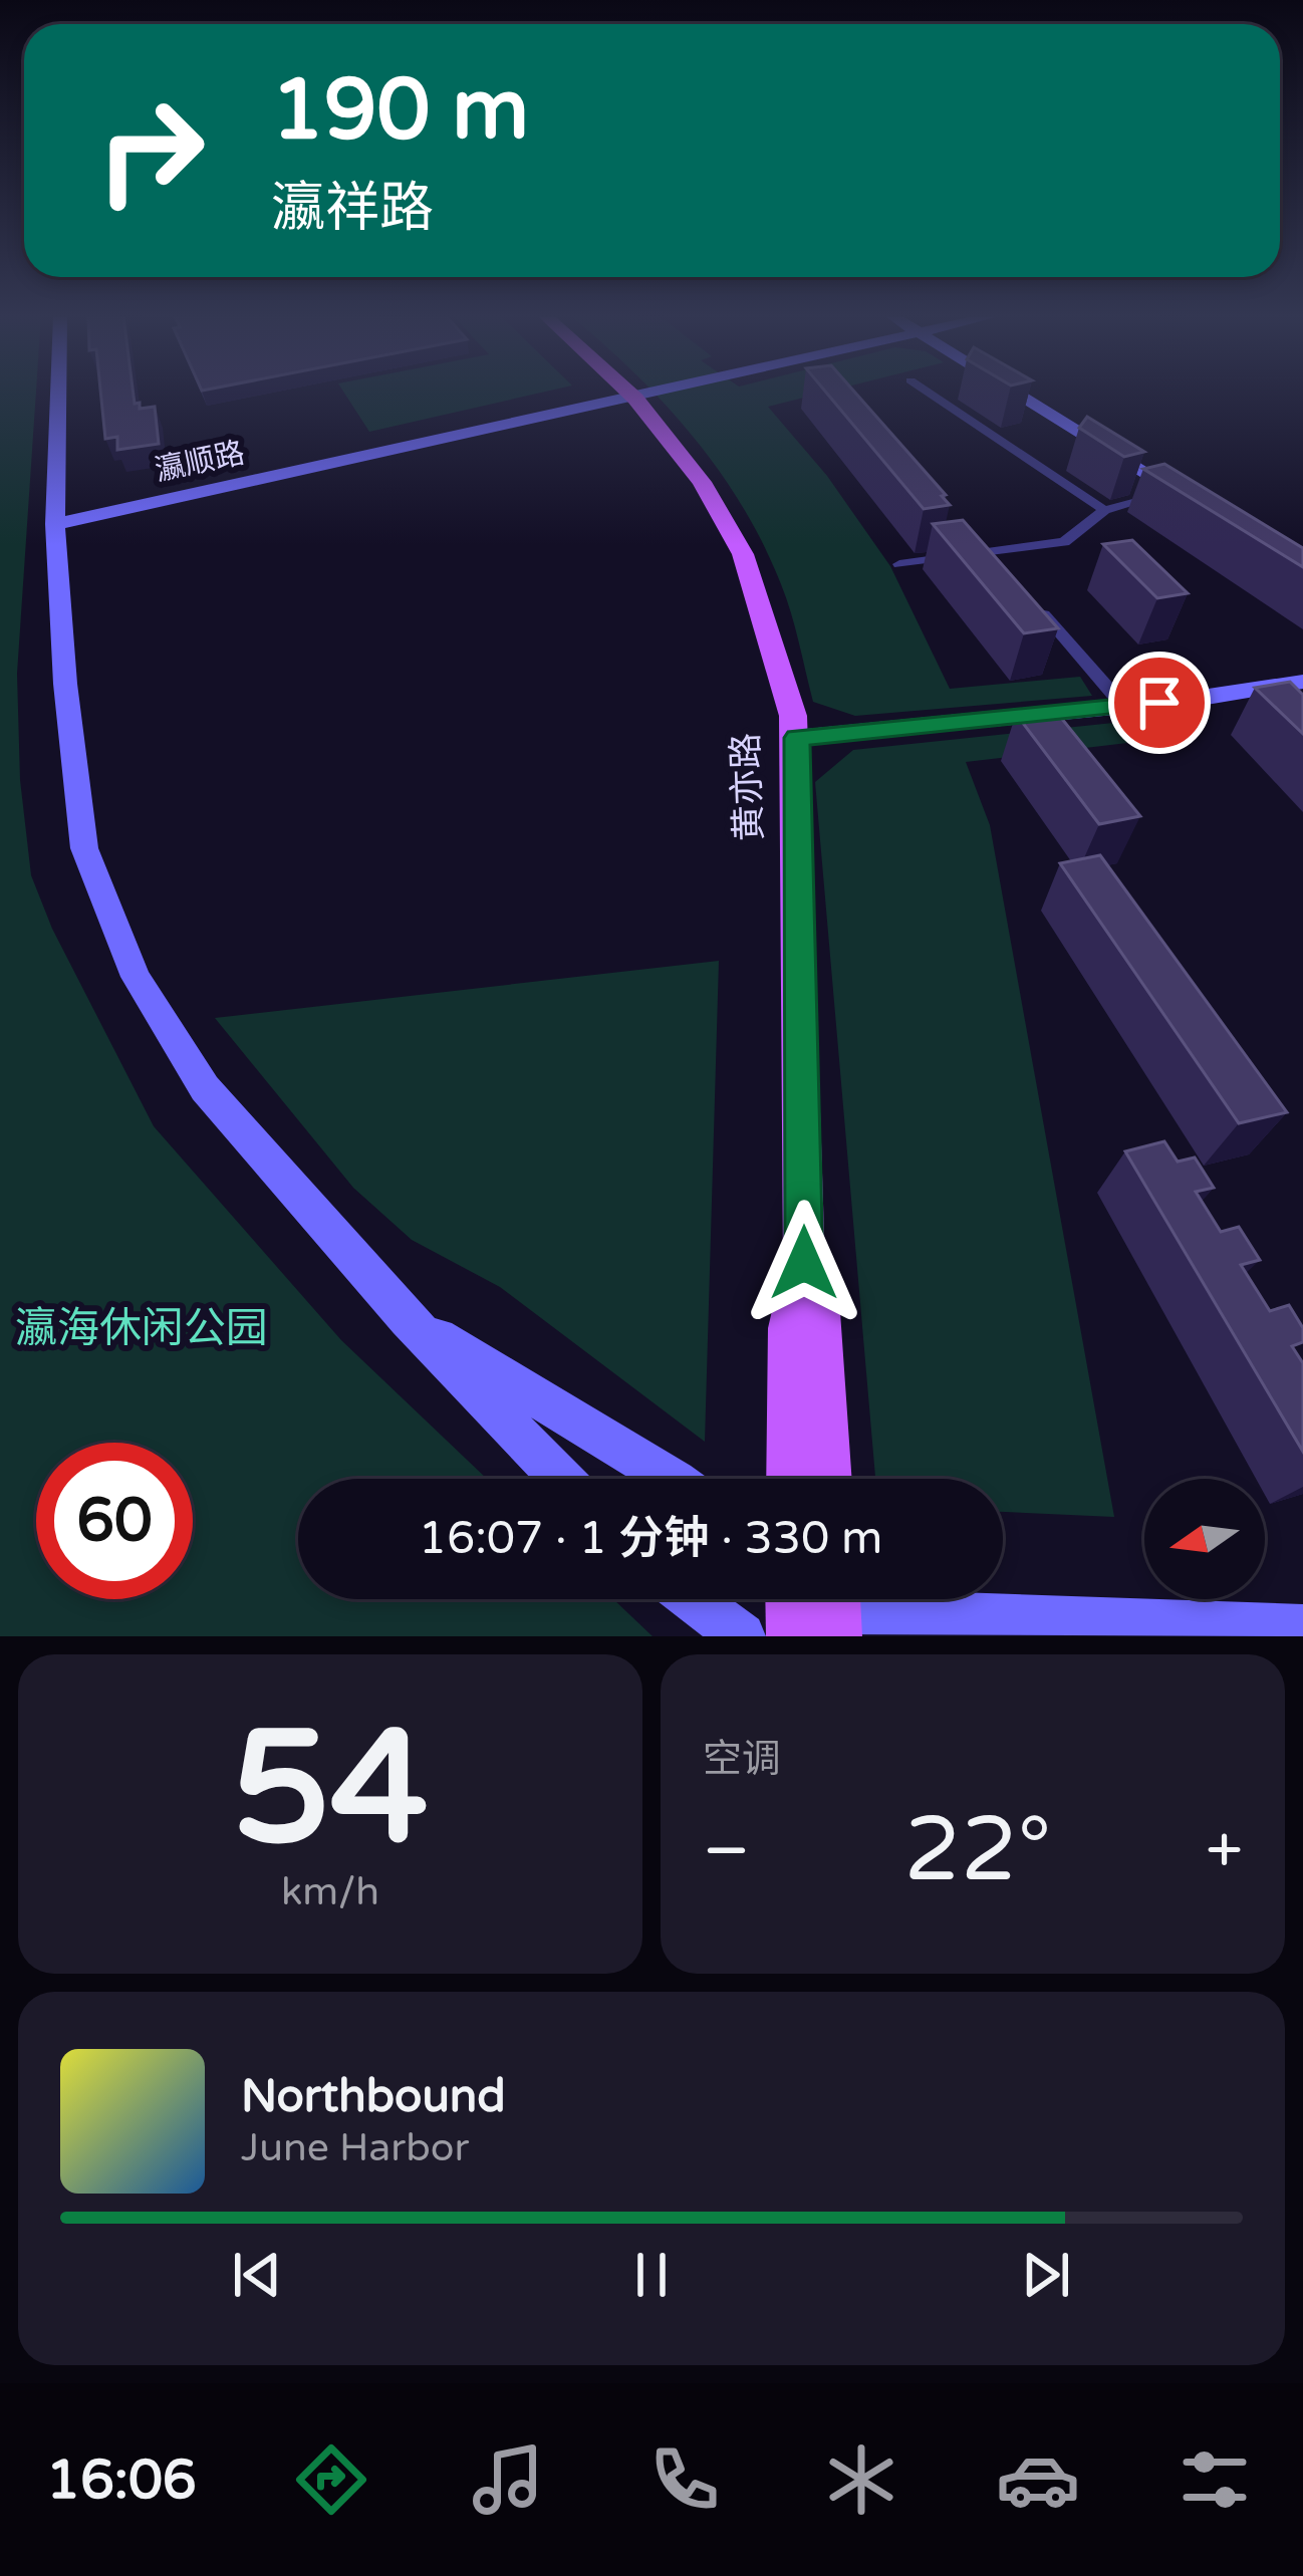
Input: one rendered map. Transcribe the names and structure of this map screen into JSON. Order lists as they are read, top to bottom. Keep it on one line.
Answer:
{"streets":{"main road":["黄亦路"],"street":["瀛顺路"]},"crossings":[["瀛顺路","黄亦路"]],"parks":["瀛海休闲公园"],"north":"left","page":{"turn":["190 m","瀛祥路"],"limit":"60","trip":"16:07 · 1 分钟 · 330 m","tile":[["54","km/h"],"空调"],"heat":["−","22°","+"],"song":["Northbound","June Harbor"],"tabs":"16:06"}}
